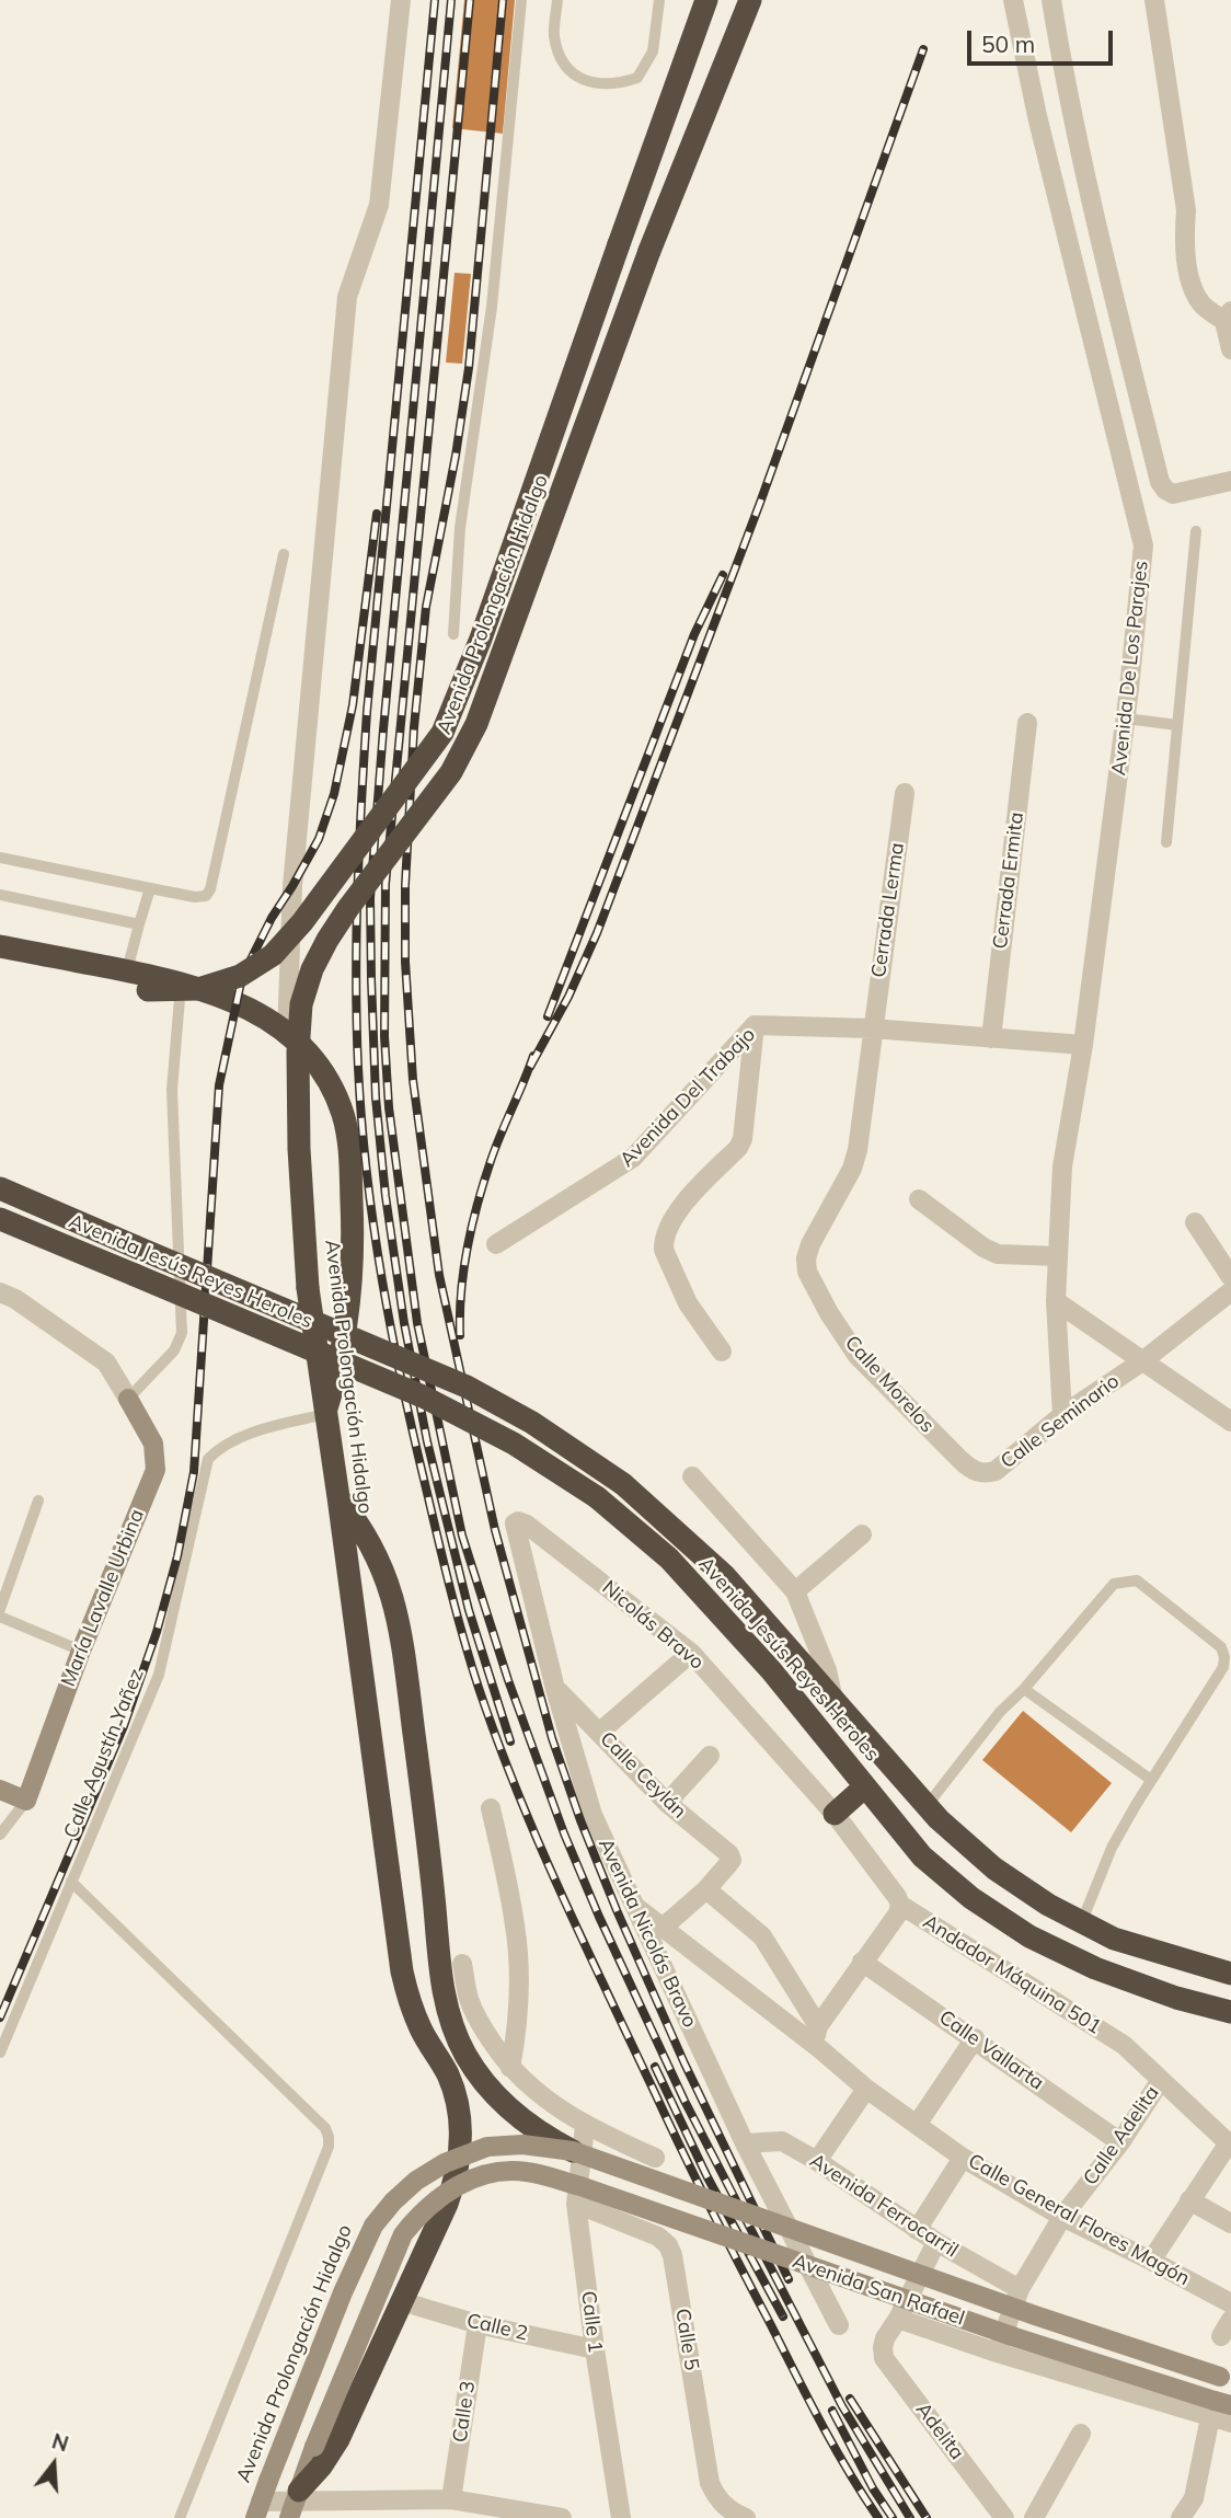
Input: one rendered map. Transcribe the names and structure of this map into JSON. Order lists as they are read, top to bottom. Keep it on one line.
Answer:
{"streets":{"highway":["Avenida Prolongación Hidalgo","Avenida Jesús Reyes Heroles"],"main road":["María Lavalle Urbina","Avenida San Rafael"],"street":["Avenida De Los Parajes","Cerrada Ermita","Cerrada Lerma","Avenida Del Trabajo","Calle Morelos","Calle Seminario","Nicolás Bravo","Calle Ceylán","Avenida Nicolás Bravo","Andador Máquina 501","Calle Vallarta","Calle Adelita","Avenida Ferrocarril","Calle General Flores Magón","Calle 1","Calle 2","Calle 5","Calle 3","Adelita"],"lane":["Calle Agustín Yañez"]},"crossings":[["Avenida Prolongación Hidalgo","Calle Agustín Yañez"],["Avenida Prolongación Hidalgo","Avenida San Rafael"],["Avenida Prolongación Hidalgo","Calle 2"],["Avenida De Los Parajes","Avenida Del Trabajo"],["Avenida De Los Parajes","Calle Seminario"],["Cerrada Ermita","Avenida Del Trabajo"],["Cerrada Lerma","Avenida Del Trabajo"],["Cerrada Lerma","Calle Morelos"],["Avenida Del Trabajo","Calle Morelos"],["Calle Morelos","Calle Seminario"],["Nicolás Bravo","Avenida Nicolás Bravo"],["Nicolás Bravo","Andador Máquina 501"],["Calle Ceylán","Avenida Nicolás Bravo"],["Avenida Nicolás Bravo","Avenida Ferrocarril"],["Andador Máquina 501","Calle Adelita"],["Calle Vallarta","Calle Adelita"],["Calle Adelita","Avenida Ferrocarril"],["Calle Adelita","Calle General Flores Magón"],["Calle Adelita","Avenida San Rafael"],["Avenida San Rafael","Adelita"],["Calle 1","Calle 2"],["Calle 1","Calle 5"],["Calle 2","Calle 3"]],"scale_bar":"50 m","north":"top"}
